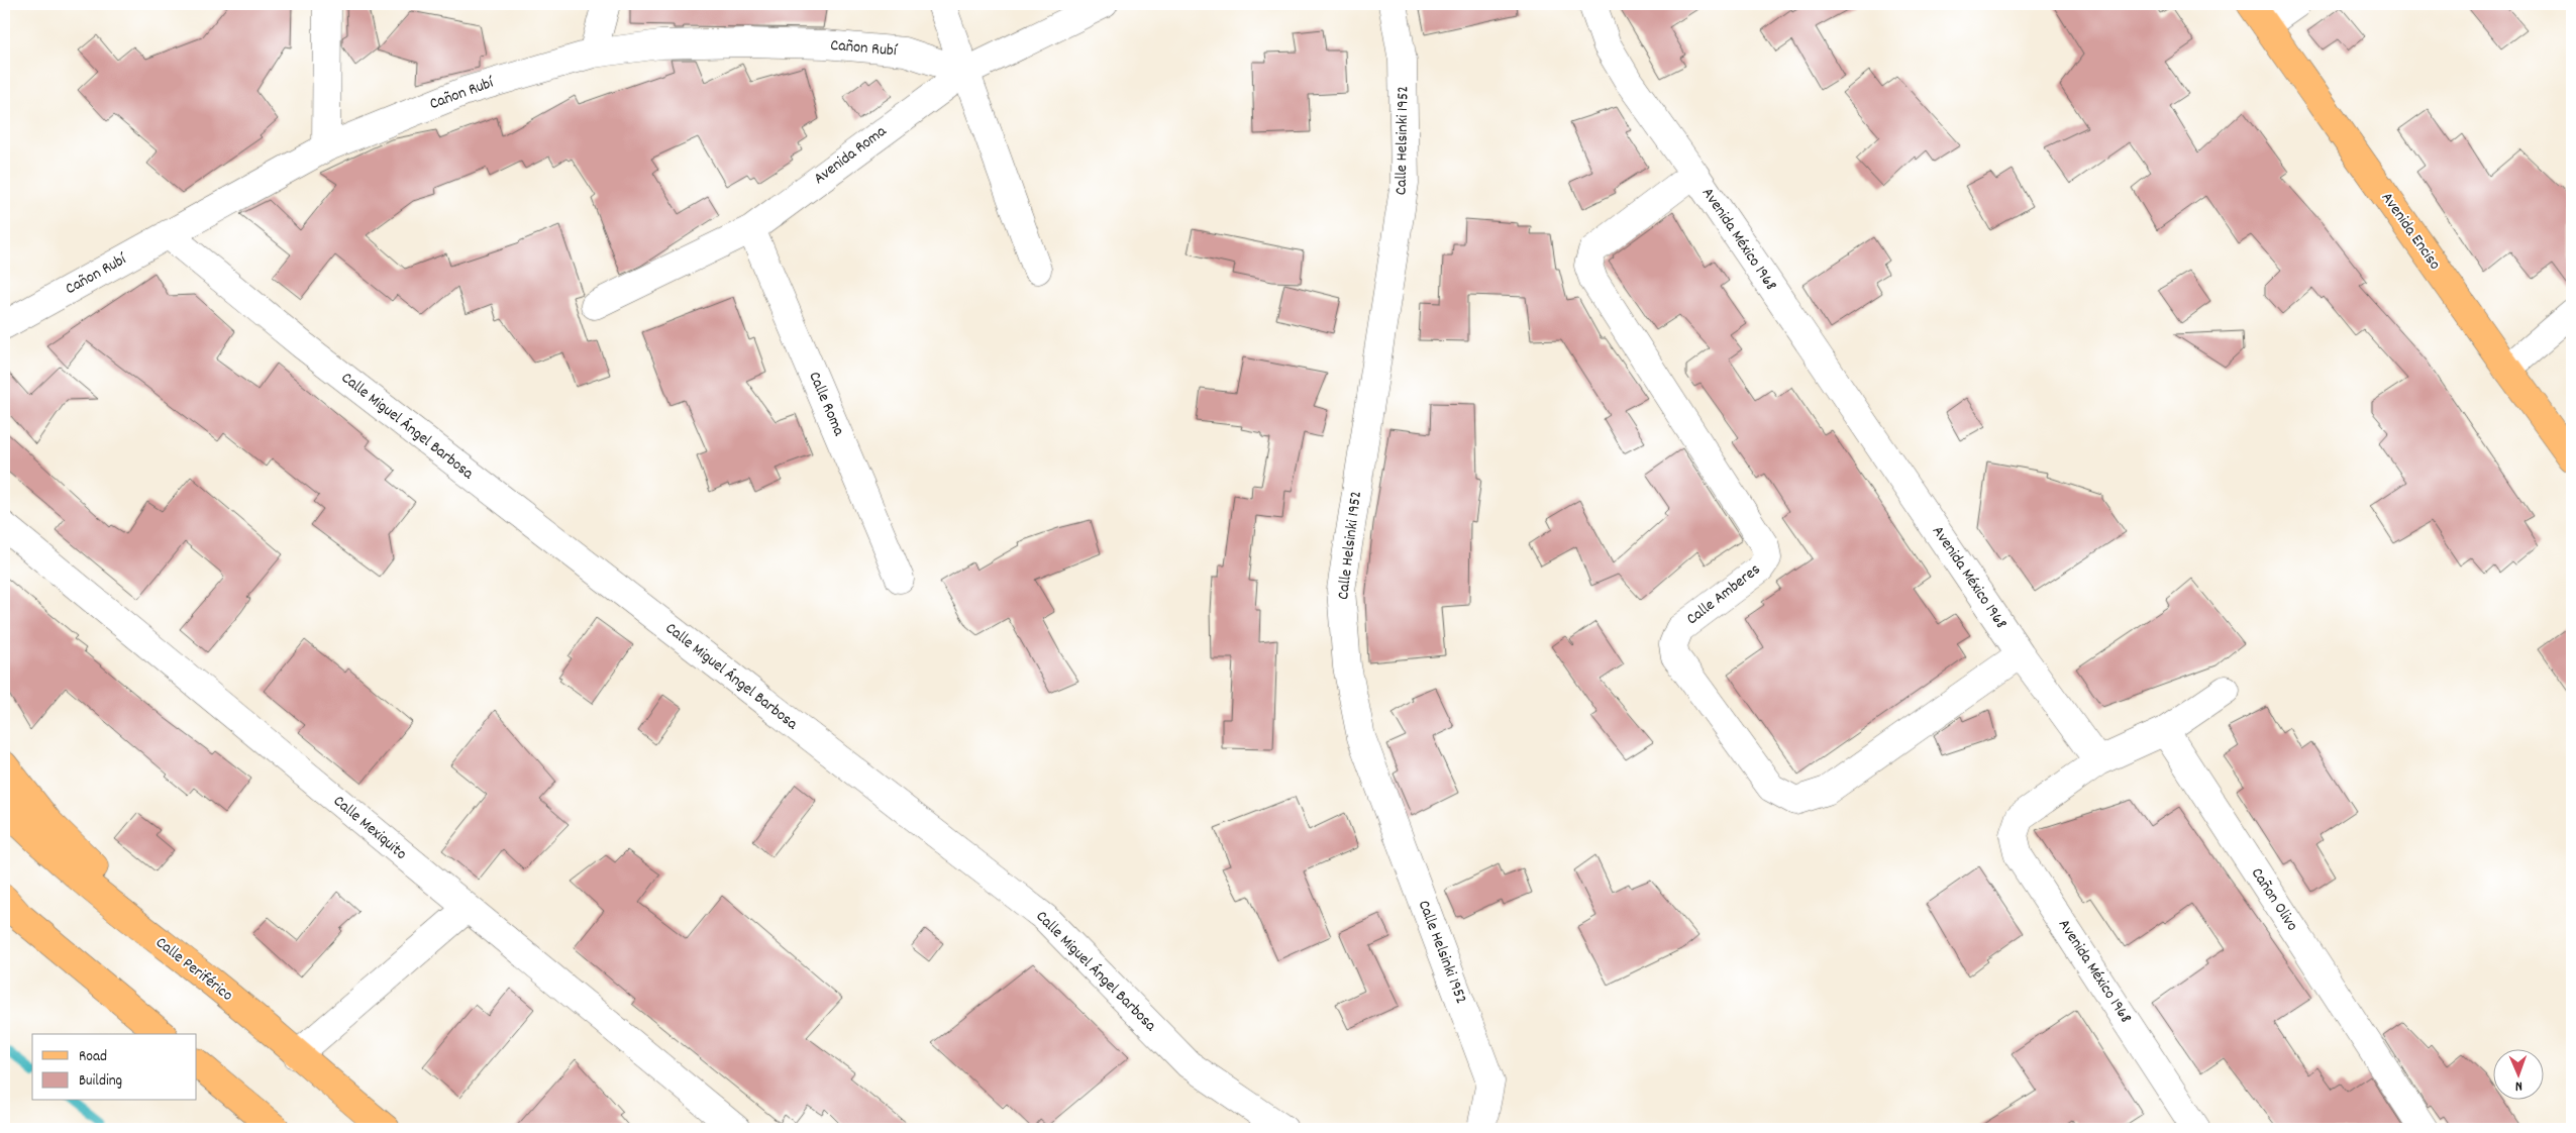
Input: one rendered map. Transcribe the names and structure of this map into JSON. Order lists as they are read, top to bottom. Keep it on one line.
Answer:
{"streets":{"main road":["Avenida Enciso","Calle Periférico"],"street":["Cañon Rubí","Calle Helsinki 1952","Avenida Roma","Avenida México 1968","Calle Roma","Calle Miguel Ángel Barbosa","Calle Amberes","Calle Mexiquito","Cañon Olivo"]},"crossings":[["Cañon Rubí","Avenida Roma"],["Cañon Rubí","Calle Miguel Ángel Barbosa"],["Avenida Roma","Calle Roma"],["Avenida México 1968","Calle Amberes"]],"legend":["Road","Building"],"north":"bottom"}
